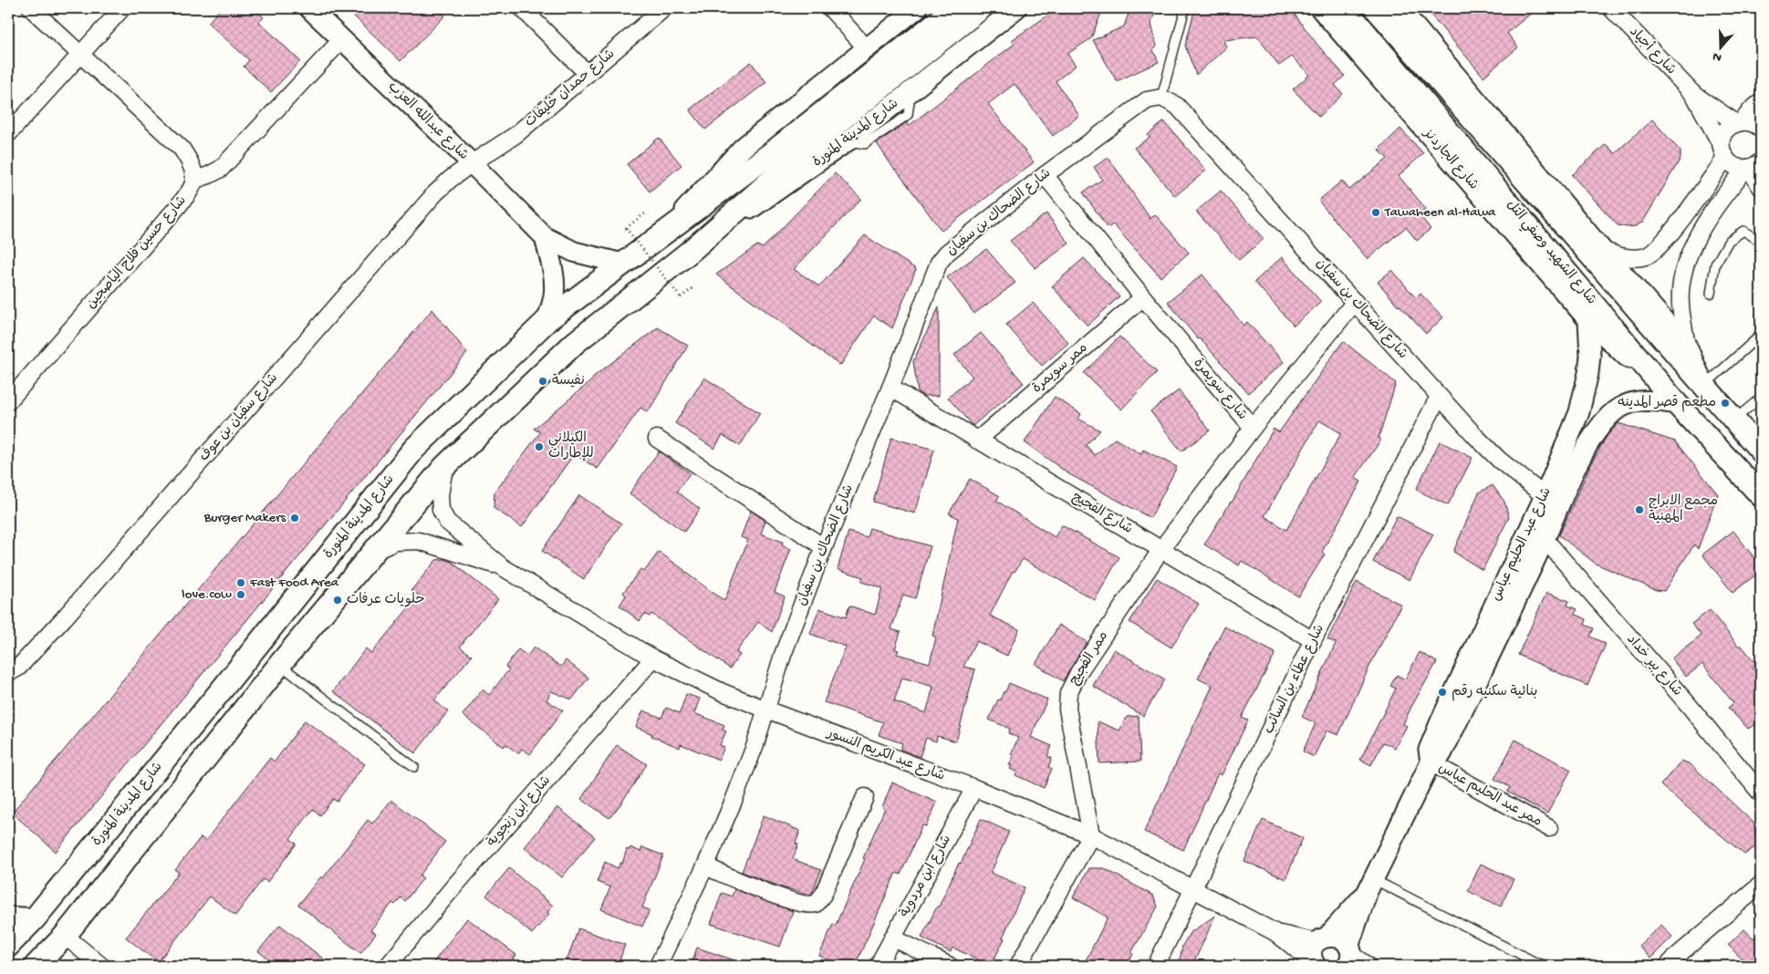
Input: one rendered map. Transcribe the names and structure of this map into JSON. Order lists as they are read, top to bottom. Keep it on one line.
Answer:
{"streets":{"main road":["شارع المدينة المنورة","شارع الشهيد وصفي التل"],"street":["شارع أجياد","شارع حمدان خليفات","شارع عبدالله العزب","شارع الجاردنز","شارع الضحاك بن سفيان","شارع حسين فلاح الياصجين","ممر سويمرة","شارع سويمرة","شارع سفيان بن عوف","شارع الفجيج","شارع عبد الحليم عباس","ممر الفجيج","شارع بير خداد","شارع عطاء بن السائب","شارع عبد الكريم النسور","ممر عبد الحليم عباس","شارع ابن زنجوية","شارع ابن مردوية"]},"crossings":[["شارع حمدان خليفات","شارع عبدالله العزب"],["شارع حمدان خليفات","شارع سفيان بن عوف"],["شارع عبدالله العزب","شارع المدينة المنورة"],["شارع عبدالله العزب","شارع سفيان بن عوف"],["شارع المدينة المنورة","شارع عبد الكريم النسور"],["شارع الجاردنز","شارع الشهيد وصفي التل"],["شارع الجاردنز","شارع عبد الحليم عباس"],["شارع الضحاك بن سفيان","شارع سويمرة"],["شارع الضحاك بن سفيان","شارع الفجيج"],["شارع الضحاك بن سفيان","شارع عبد الحليم عباس"],["شارع الضحاك بن سفيان","شارع عطاء بن السائب"],["شارع الضحاك بن سفيان","شارع عبد الكريم النسور"],["شارع الشهيد وصفي التل","شارع عبد الحليم عباس"],["ممر سويمرة","شارع سويمرة"],["ممر سويمرة","شارع الفجيج"],["شارع سويمرة","شارع الفجيج"],["شارع سويمرة","ممر الفجيج"],["شارع الفجيج","ممر الفجيج"],["شارع الفجيج","شارع عطاء بن السائب"],["شارع عبد الحليم عباس","شارع بير خداد"],["شارع عبد الحليم عباس","شارع عبد الكريم النسور"],["شارع عبد الحليم عباس","ممر عبد الحليم عباس"],["ممر الفجيج","شارع عبد الكريم النسور"],["شارع عطاء بن السائب","شارع عبد الكريم النسور"],["شارع عبد الكريم النسور","شارع ابن زنجوية"],["شارع عبد الكريم النسور","شارع ابن مردوية"]],"places":["Tawaheen al-Hawa","نفيسة","مطعم قصر المدينه","الكيلاني للإطارات","مجمع الابراج المهنية","Burger Makers","Fast Food Area","love.cow","حلويات عرفات","بنائية سكنيه رقم"],"north":"bottom"}
